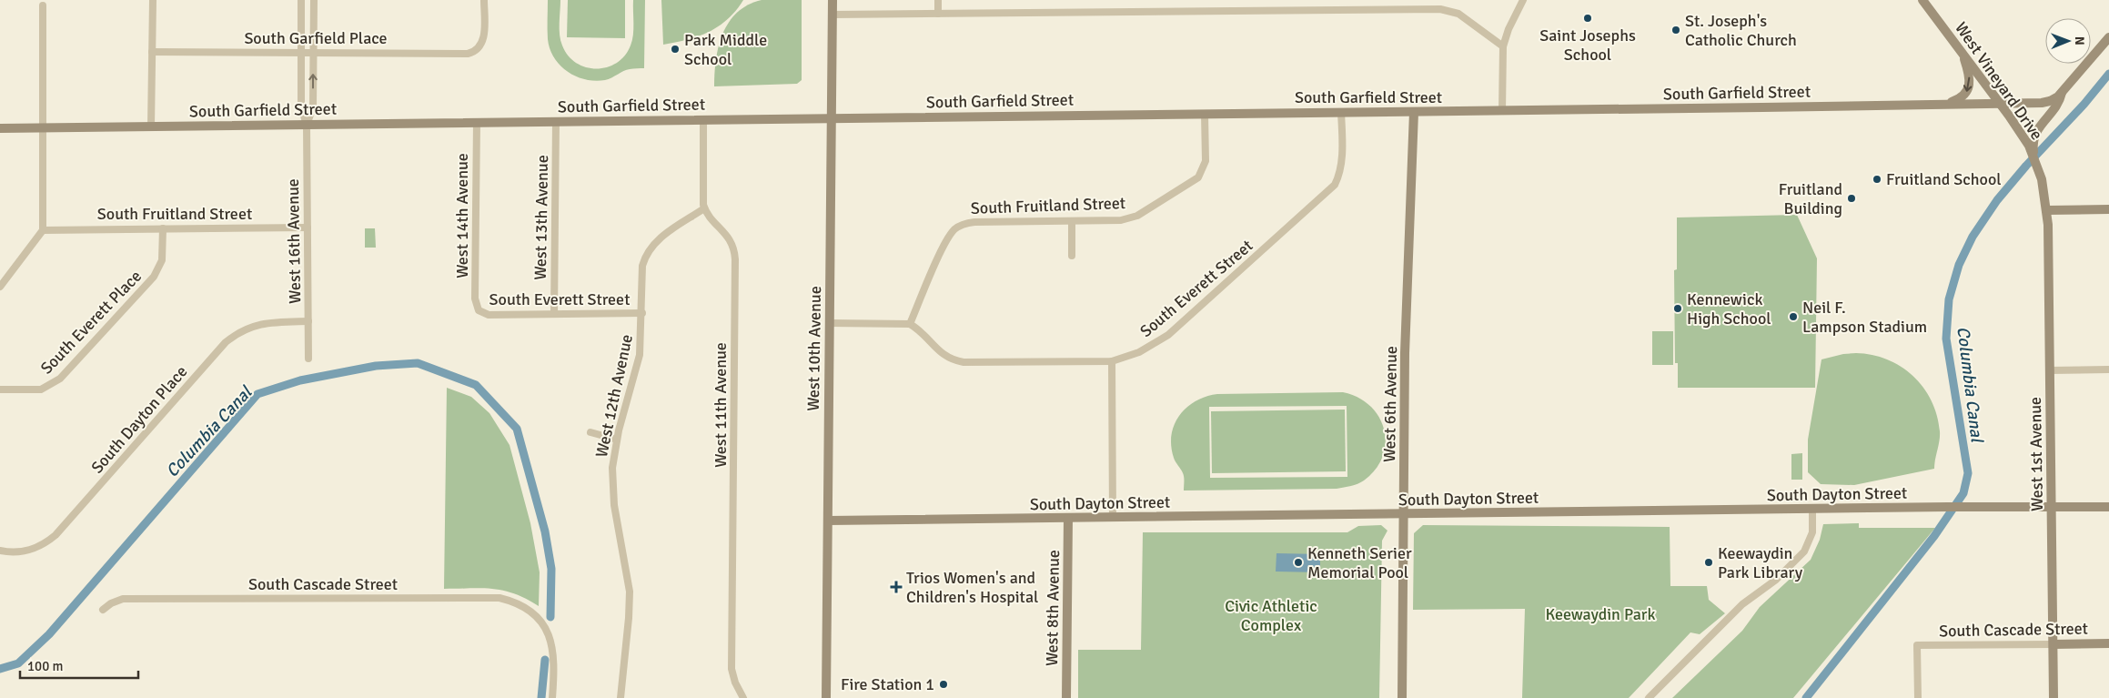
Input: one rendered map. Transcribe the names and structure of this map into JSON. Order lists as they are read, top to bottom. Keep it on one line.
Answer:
{"streets":{"street":["South Garfield Place","West Vineyard Drive","South Garfield Street","South Fruitland Street","West 14th Avenue","West 13th Avenue","West 16th Avenue","South Everett Street","South Everett Place","West 10th Avenue","West 12th Avenue","West 6th Avenue","West 11th Avenue","South Dayton Place","West 1st Avenue","South Dayton Street","South Cascade Street","West 8th Avenue"]},"crossings":[["West Vineyard Drive","South Garfield Street"],["West Vineyard Drive","West 1st Avenue"],["South Garfield Street","South Fruitland Street"],["South Garfield Street","West 14th Avenue"],["South Garfield Street","West 13th Avenue"],["South Garfield Street","West 16th Avenue"],["South Garfield Street","South Everett Street"],["South Garfield Street","West 10th Avenue"],["South Garfield Street","West 6th Avenue"],["South Fruitland Street","West 16th Avenue"],["South Fruitland Street","South Everett Street"],["South Fruitland Street","South Everett Place"],["West 14th Avenue","South Everett Street"],["West 13th Avenue","South Everett Street"],["West 16th Avenue","South Dayton Place"],["South Everett Street","West 12th Avenue"],["West 10th Avenue","South Dayton Street"],["West 12th Avenue","West 11th Avenue"],["West 6th Avenue","South Dayton Street"],["West 1st Avenue","South Dayton Street"],["West 1st Avenue","South Cascade Street"],["South Dayton Street","West 8th Avenue"]],"water":["Columbia Canal"],"parks":["Civic Athletic Complex","Keewaydin Park"],"places":{"other":["Saint Josephs School","St. Joseph's Catholic Church","Park Middle School","Fruitland School","Fruitland Building","Kennewick High School","Neil F. Lampson Stadium","Kenneth Serier Memorial Pool","Keewaydin Park Library","Fire Station 1"],"health":["Trios Women's and Children's Hospital"]},"scale_bar":"100 m","north":"right"}
